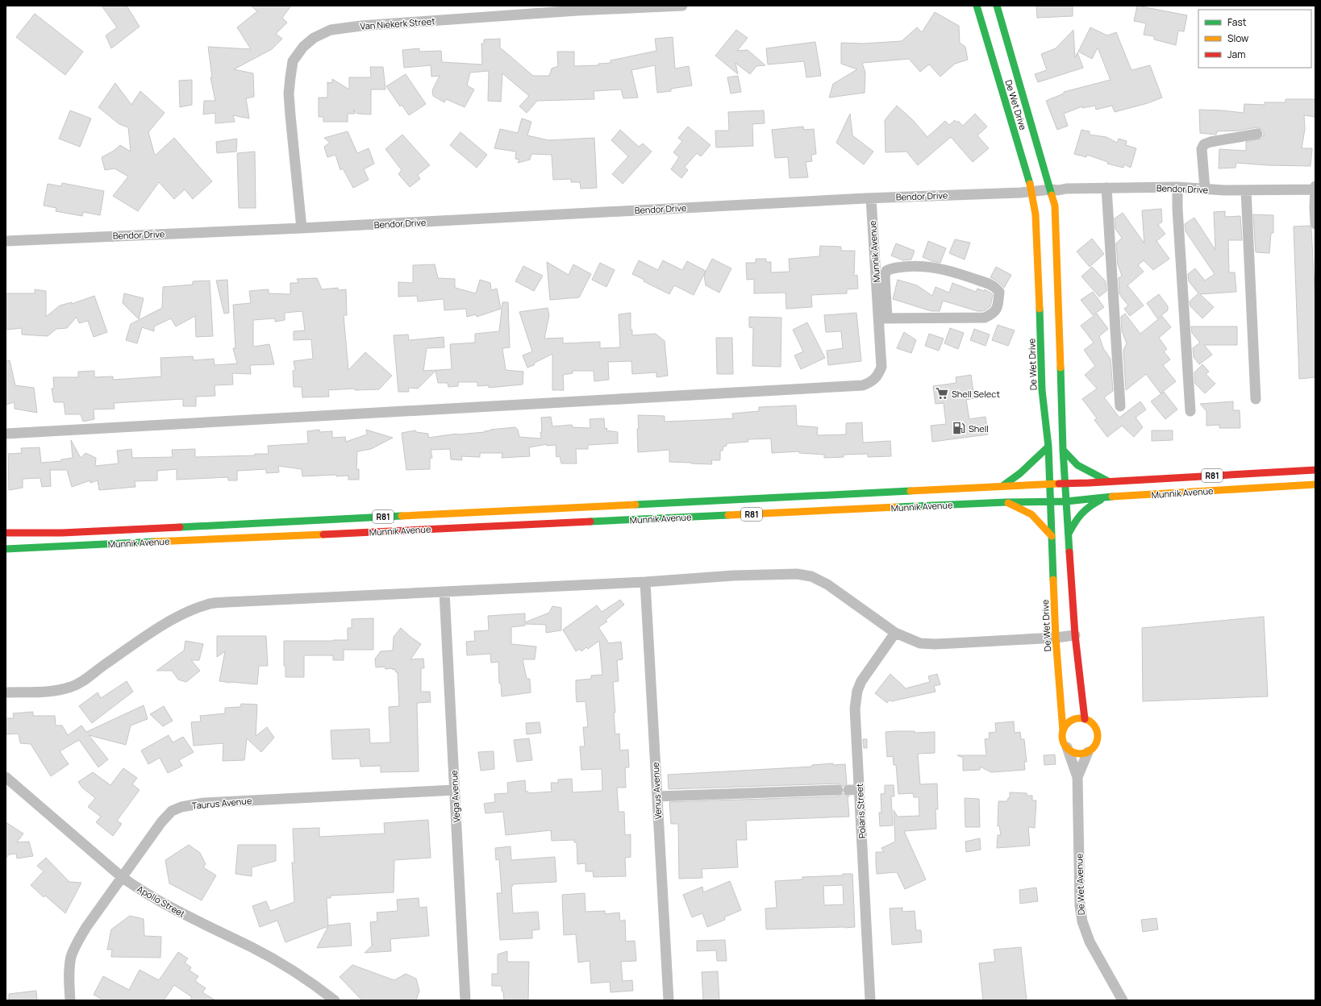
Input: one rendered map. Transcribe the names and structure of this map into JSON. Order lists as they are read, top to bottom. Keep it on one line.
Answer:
{"streets":{"main road":["De Wet Drive","Munnik Avenue","R81"],"street":["Van Niekerk Street","Bendor Drive","Venus Avenue","Vega Avenue","Taurus Avenue","Polaris Street","De Wet Avenue","Apollo Street"]},"crossings":[["Van Niekerk Street","Bendor Drive"],["De Wet Drive","Bendor Drive"],["De Wet Drive","Munnik Avenue"],["De Wet Drive","De Wet Avenue"],["Bendor Drive","Munnik Avenue"],["Vega Avenue","Taurus Avenue"],["Taurus Avenue","Apollo Street"]],"places":{"supermarket":["Shell Select"],"fuel station":["Shell"]},"legend":["Fast","Slow","Jam"]}
